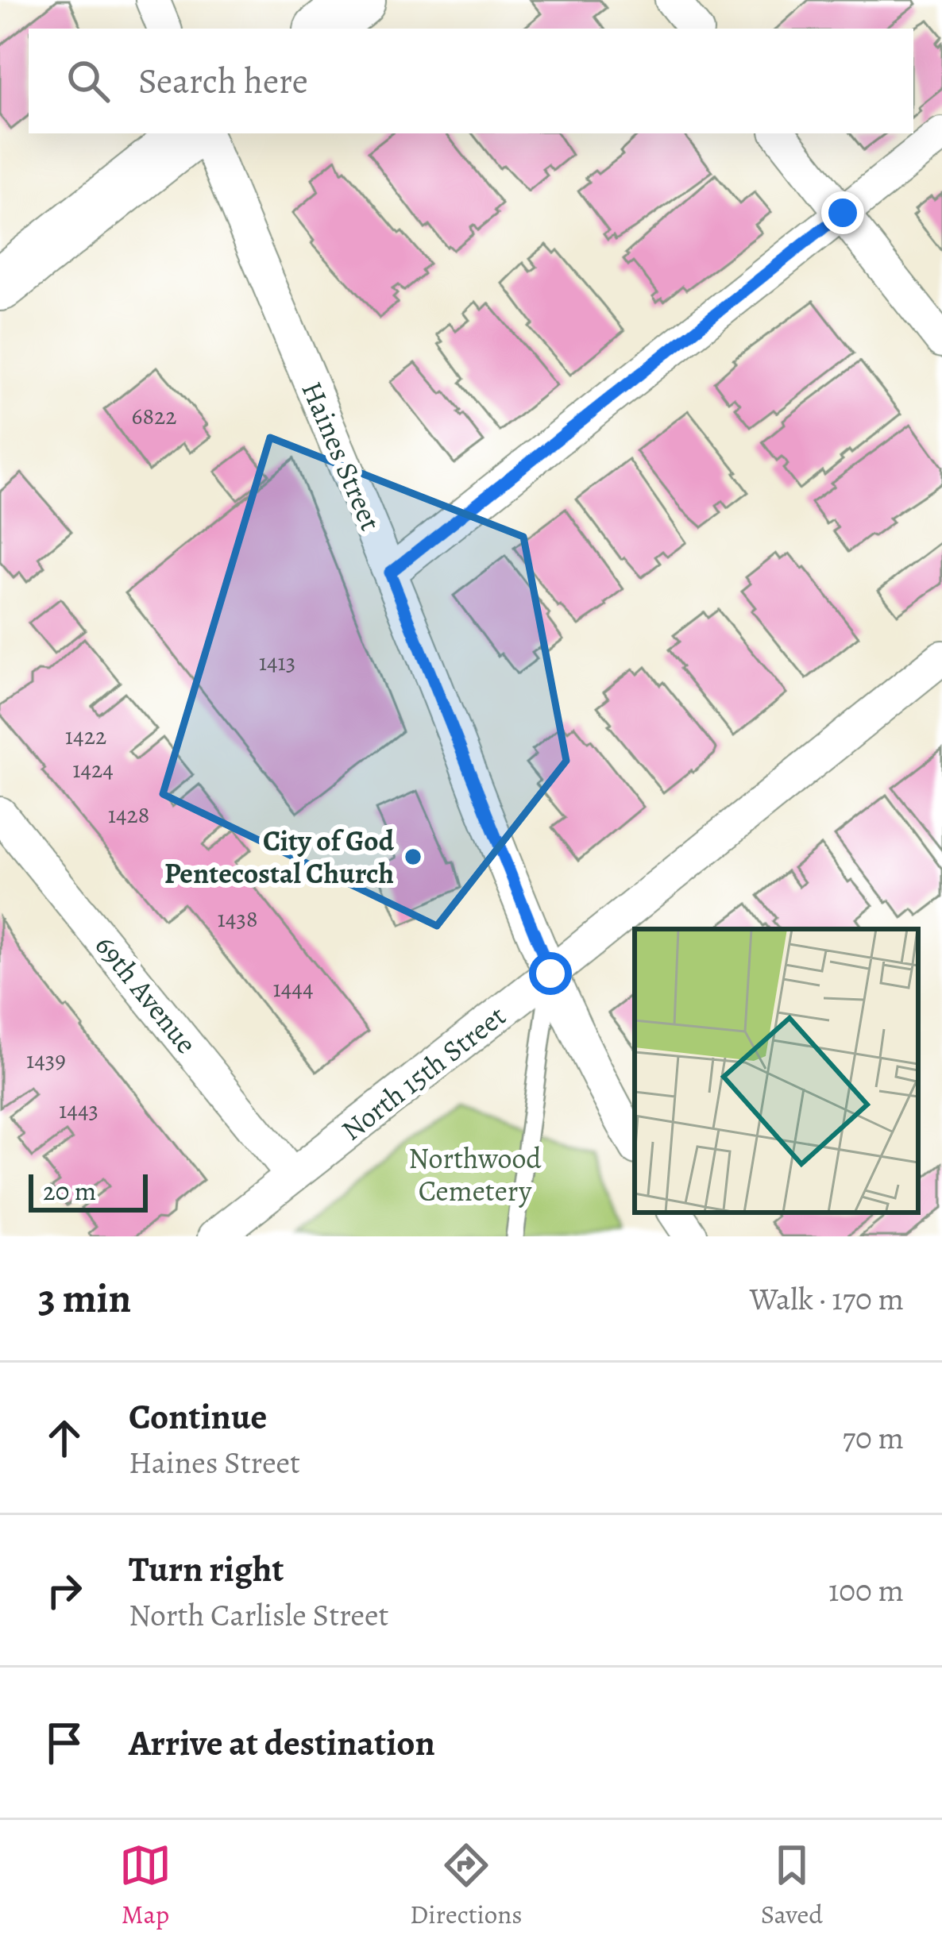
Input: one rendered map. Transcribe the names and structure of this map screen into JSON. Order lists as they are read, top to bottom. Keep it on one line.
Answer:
{"streets":{"street":["Haines Street","69th Avenue","North 15th Street"]},"crossings":[["Haines Street","North 15th Street"],["69th Avenue","North 15th Street"]],"parks":["Northwood Cemetery"],"places":["City of God Pentecostal Church"],"house_numbers":["6822","1413","1422","1424","1428","1438","1444","1439","1443"],"scale_bar":"20 m","page":{"search":"Search here","scale":"20 m","heading":["3 min","Walk · 170 m"],"list":[["Continue","Haines Street","70 m"],["Turn right","North Carlisle Street","100 m"],"Arrive at destination"],"nav":["Map","Directions","Saved"]}}
